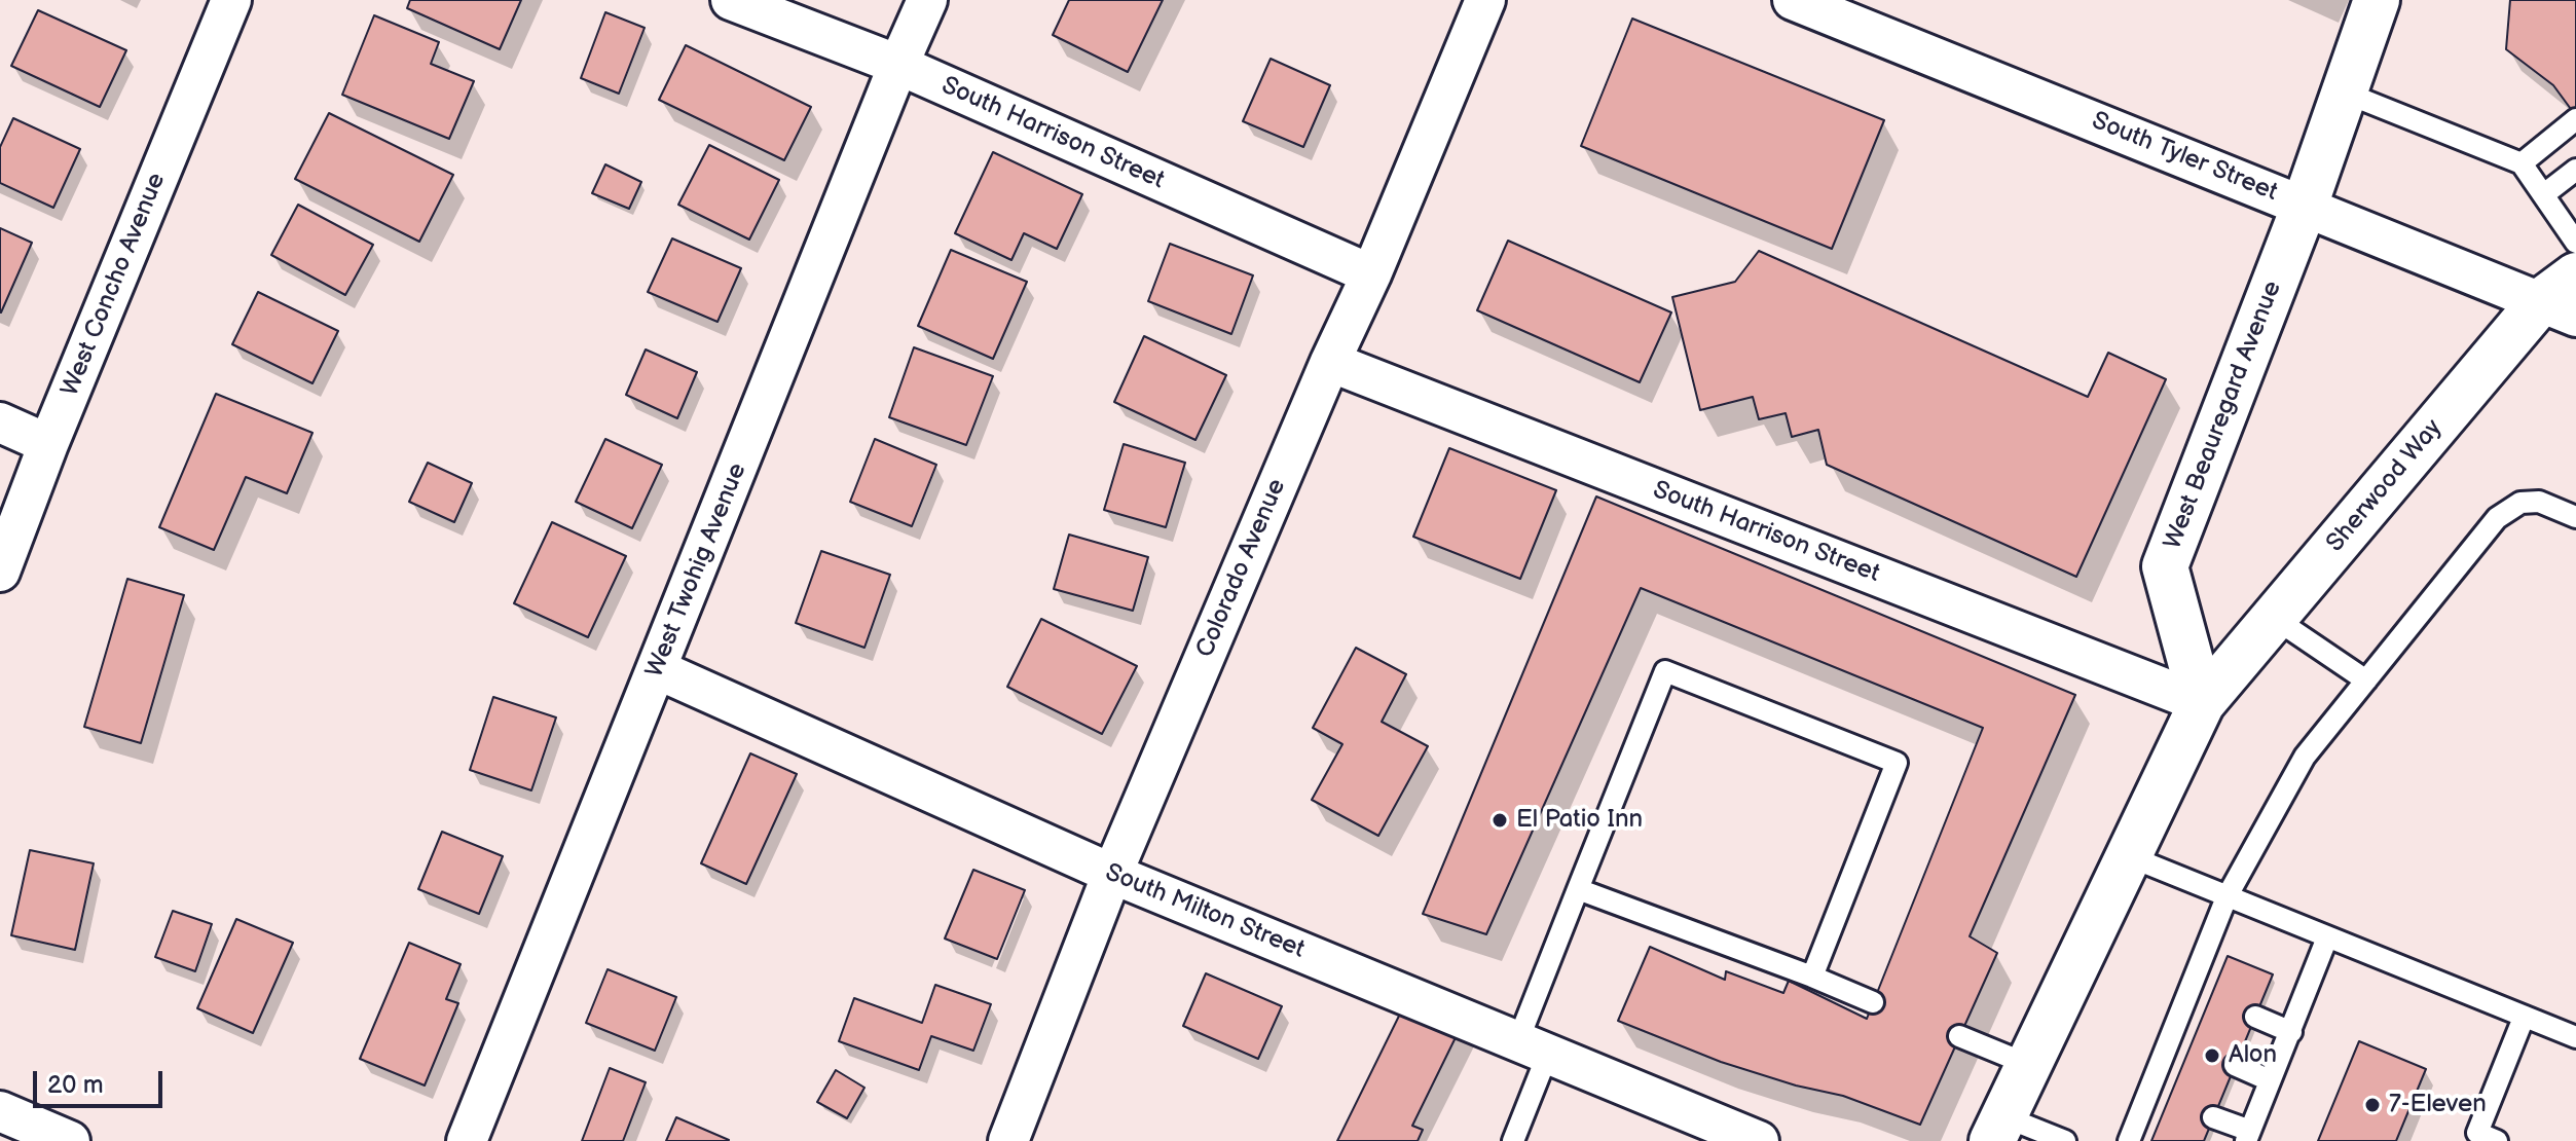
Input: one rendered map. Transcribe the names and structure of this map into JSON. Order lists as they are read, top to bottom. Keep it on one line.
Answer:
{"streets":{"main road":["West Beauregard Avenue","Sherwood Way"],"street":["South Harrison Street","South Tyler Street","West Concho Avenue","Colorado Avenue","West Twohig Avenue","South Milton Street"]},"crossings":[["South Harrison Street","West Beauregard Avenue"],["South Harrison Street","Sherwood Way"],["South Harrison Street","Colorado Avenue"],["South Harrison Street","West Twohig Avenue"],["South Tyler Street","West Beauregard Avenue"],["South Tyler Street","Sherwood Way"],["West Beauregard Avenue","Sherwood Way"],["Colorado Avenue","South Milton Street"],["West Twohig Avenue","South Milton Street"]],"places":["El Patio Inn","Alon","7-Eleven"],"scale_bar":"20 m"}
